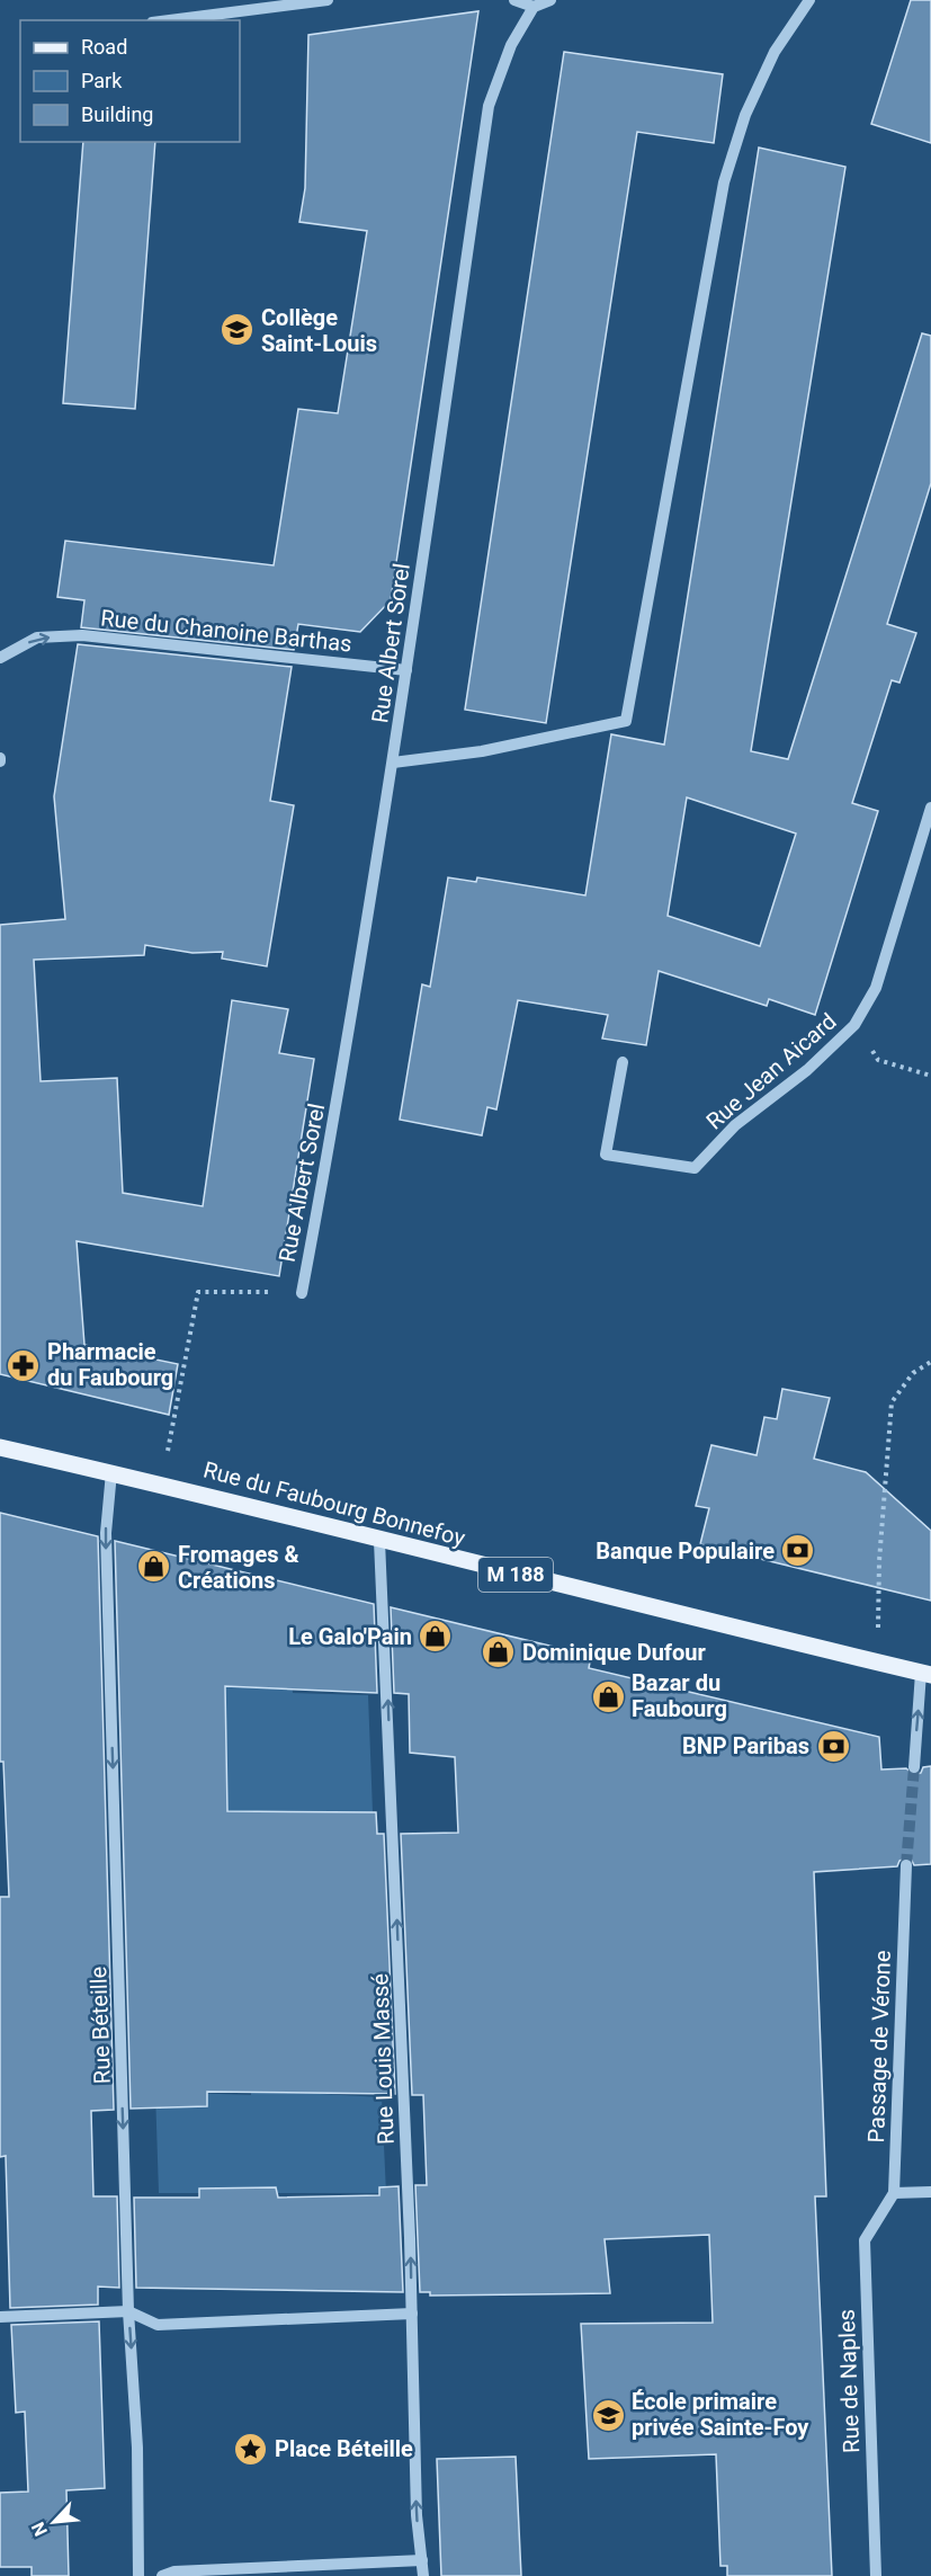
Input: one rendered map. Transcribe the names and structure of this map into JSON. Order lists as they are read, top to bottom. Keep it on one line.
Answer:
{"streets":{"main road":["Rue du Faubourg Bonnefoy","M 188"],"street":["Rue du Chanoine Barthas","Rue Albert Sorel","Rue Jean Aicard","Rue Béteille","Passage de Vérone","Rue Louis Massé","Rue de Naples"]},"crossings":[["Rue du Chanoine Barthas","Rue Albert Sorel"],["Rue du Faubourg Bonnefoy","Rue Béteille"],["Rue du Faubourg Bonnefoy","Rue Louis Massé"],["Passage de Vérone","Rue de Naples"]],"one_way":["Rue du Chanoine Barthas","Rue Béteille","Rue Louis Massé"],"places":{"school or university":["Collège Saint-Louis","École primaire privée Sainte-Foy"],"pharmacy":["Pharmacie du Faubourg"],"bank":["Banque Populaire","BNP Paribas"],"shop":["Fromages & Créations","Le Galo'Pain","Dominique Dufour","Bazar du Faubourg"],"place":["Place Béteille"]},"legend":["Road","Park","Building"],"north":"bottom left"}
